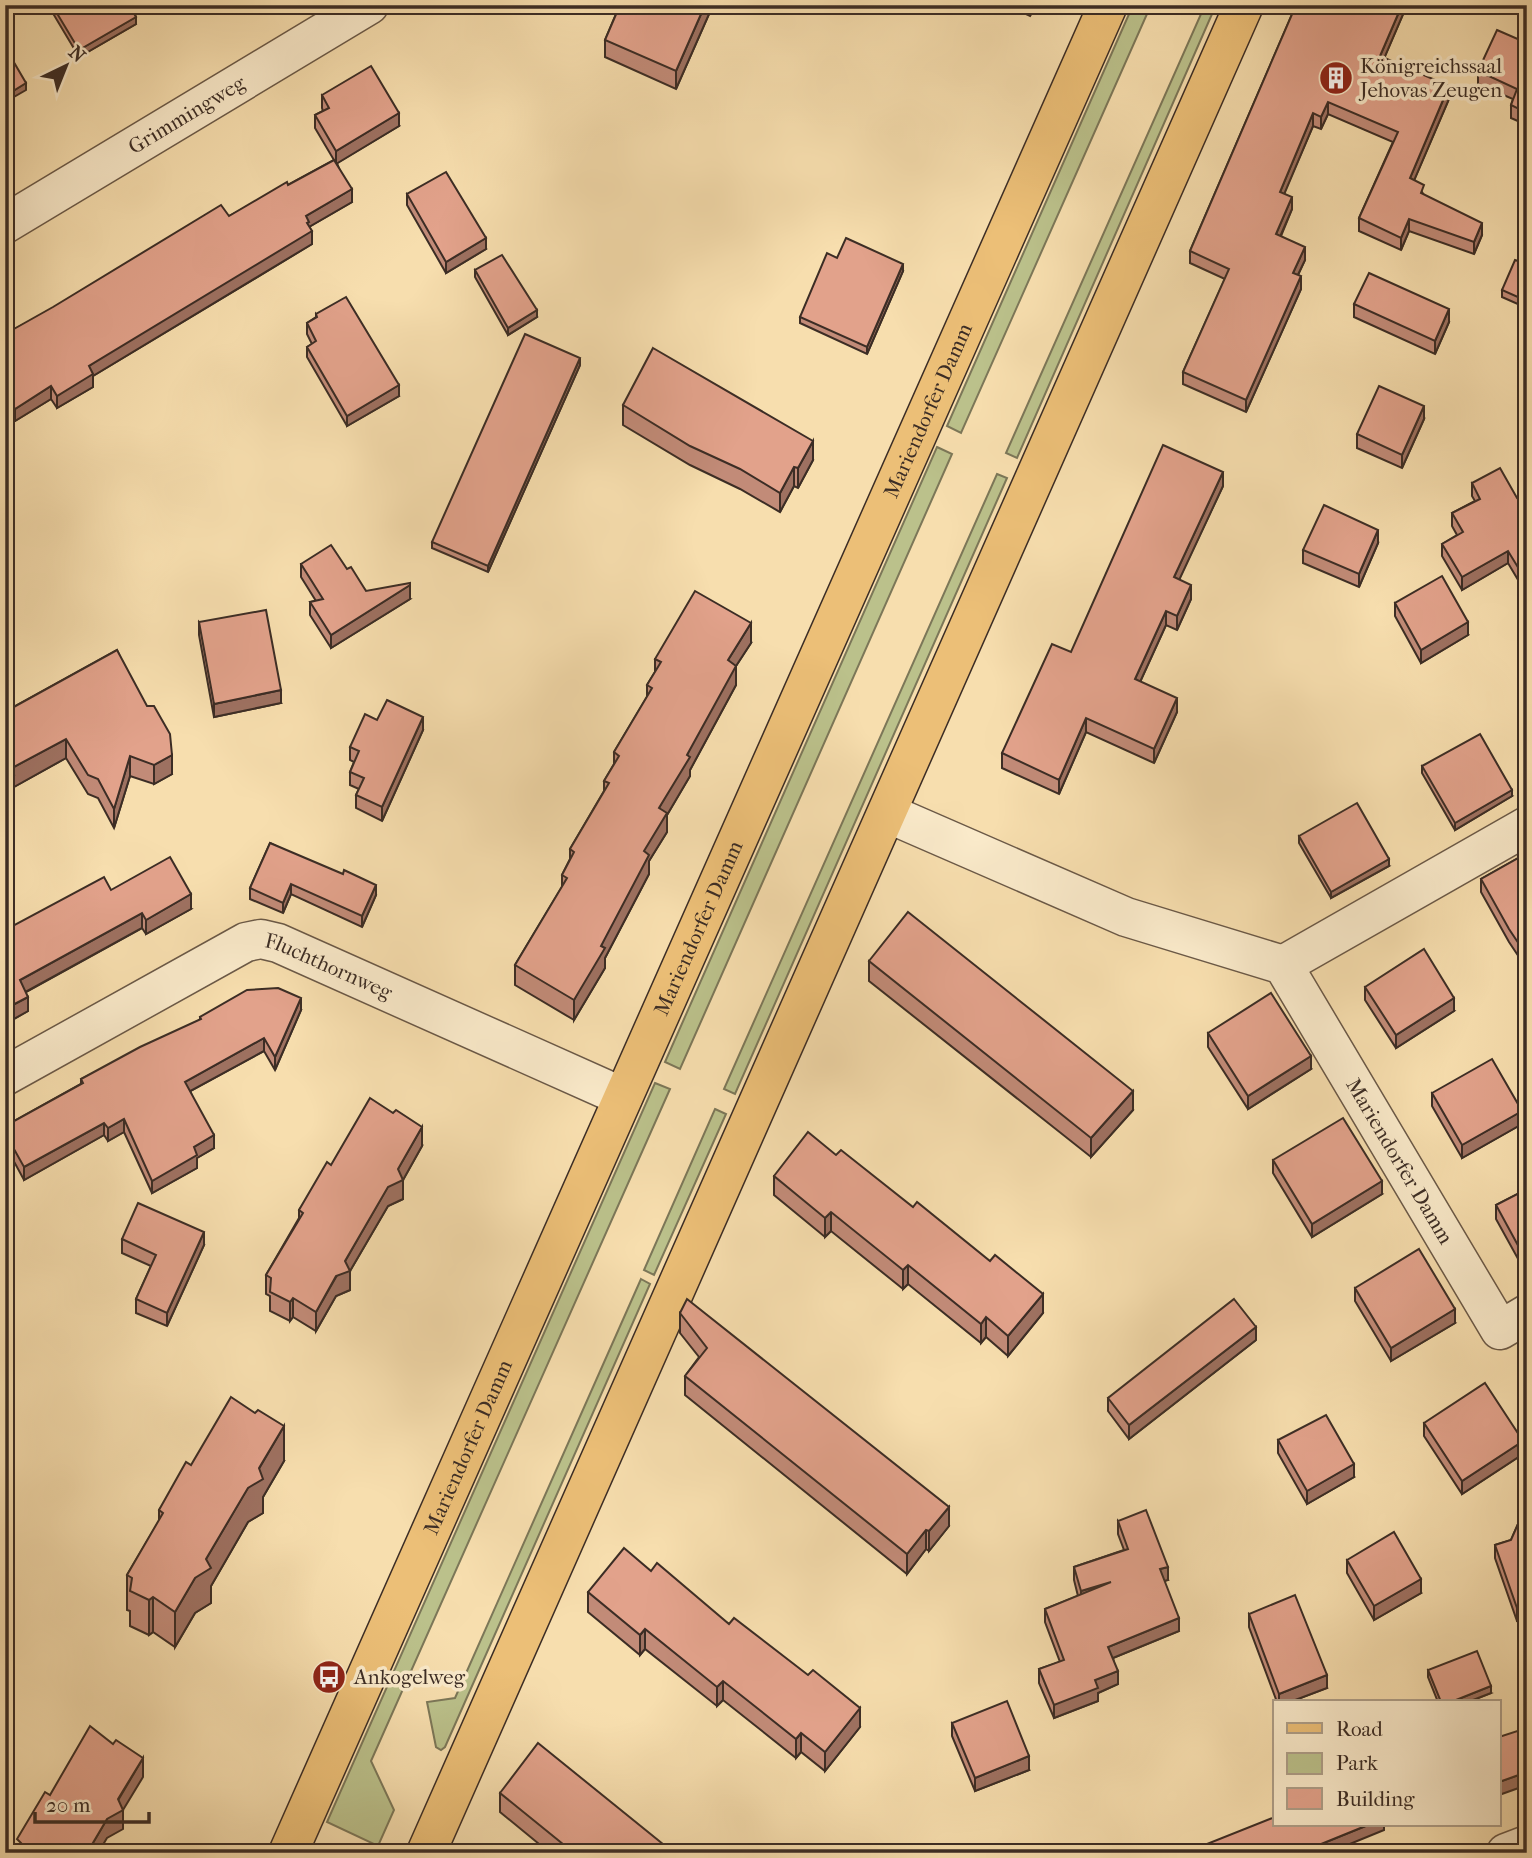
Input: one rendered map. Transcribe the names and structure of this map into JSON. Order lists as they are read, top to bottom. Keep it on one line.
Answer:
{"streets":{"main road":["Mariendorfer Damm"],"street":["Grimmingweg","Fluchthornweg"]},"crossings":[["Mariendorfer Damm","Fluchthornweg"]],"places":{"building":["Königreichssaal Jehovas Zeugen"],"bus stop":["Ankogelweg"]},"legend":["Road","Park","Building"],"scale_bar":"20 m","north":"top right"}
